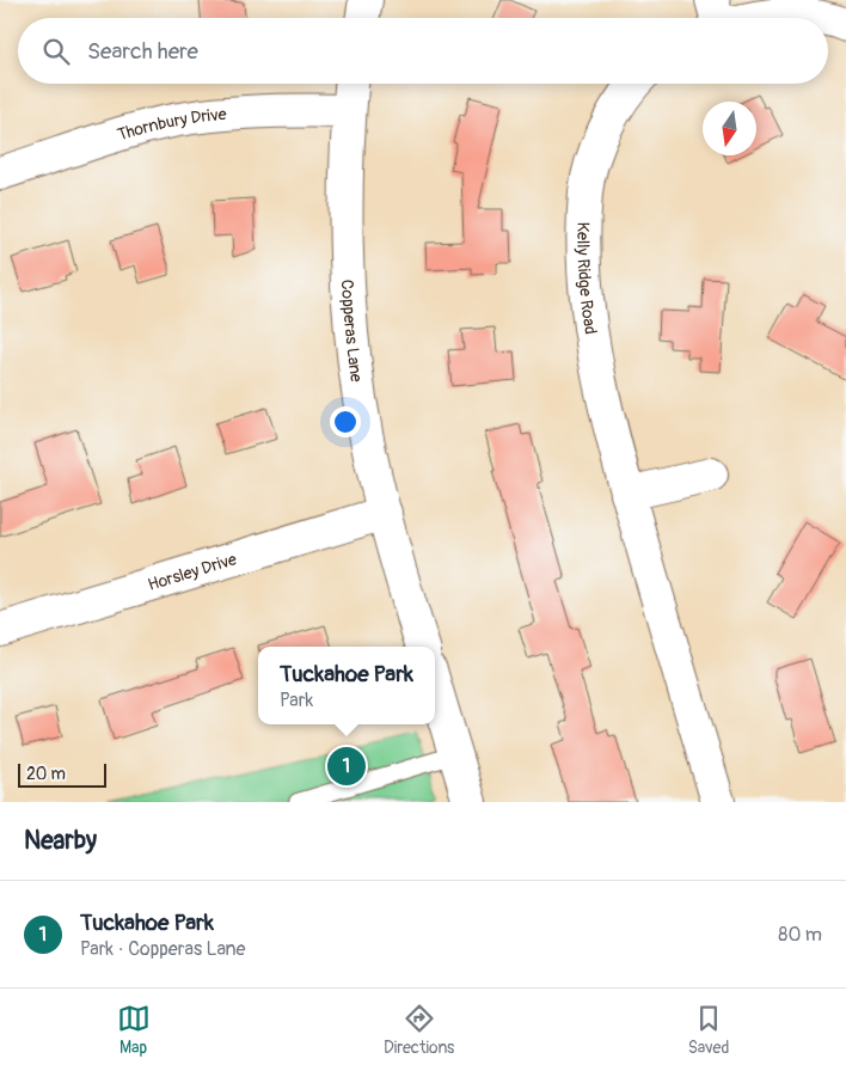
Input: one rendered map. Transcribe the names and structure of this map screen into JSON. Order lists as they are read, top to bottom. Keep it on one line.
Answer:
{"streets":{"street":["Thornbury Drive","Kelly Ridge Road","Copperas Lane","Horsley Drive"]},"crossings":[["Thornbury Drive","Copperas Lane"],["Copperas Lane","Horsley Drive"]],"scale_bar":"20 m","north":"bottom","page":{"search":"Search here","popup":["Tuckahoe Park","Park"],"pins":"1","scale":"20 m","heading":"Nearby","list":[{"mark":"1","name":"Tuckahoe Park","note":"Park · Copperas Lane","value":"80 m"}],"nav":["Map","Directions","Saved"]}}
